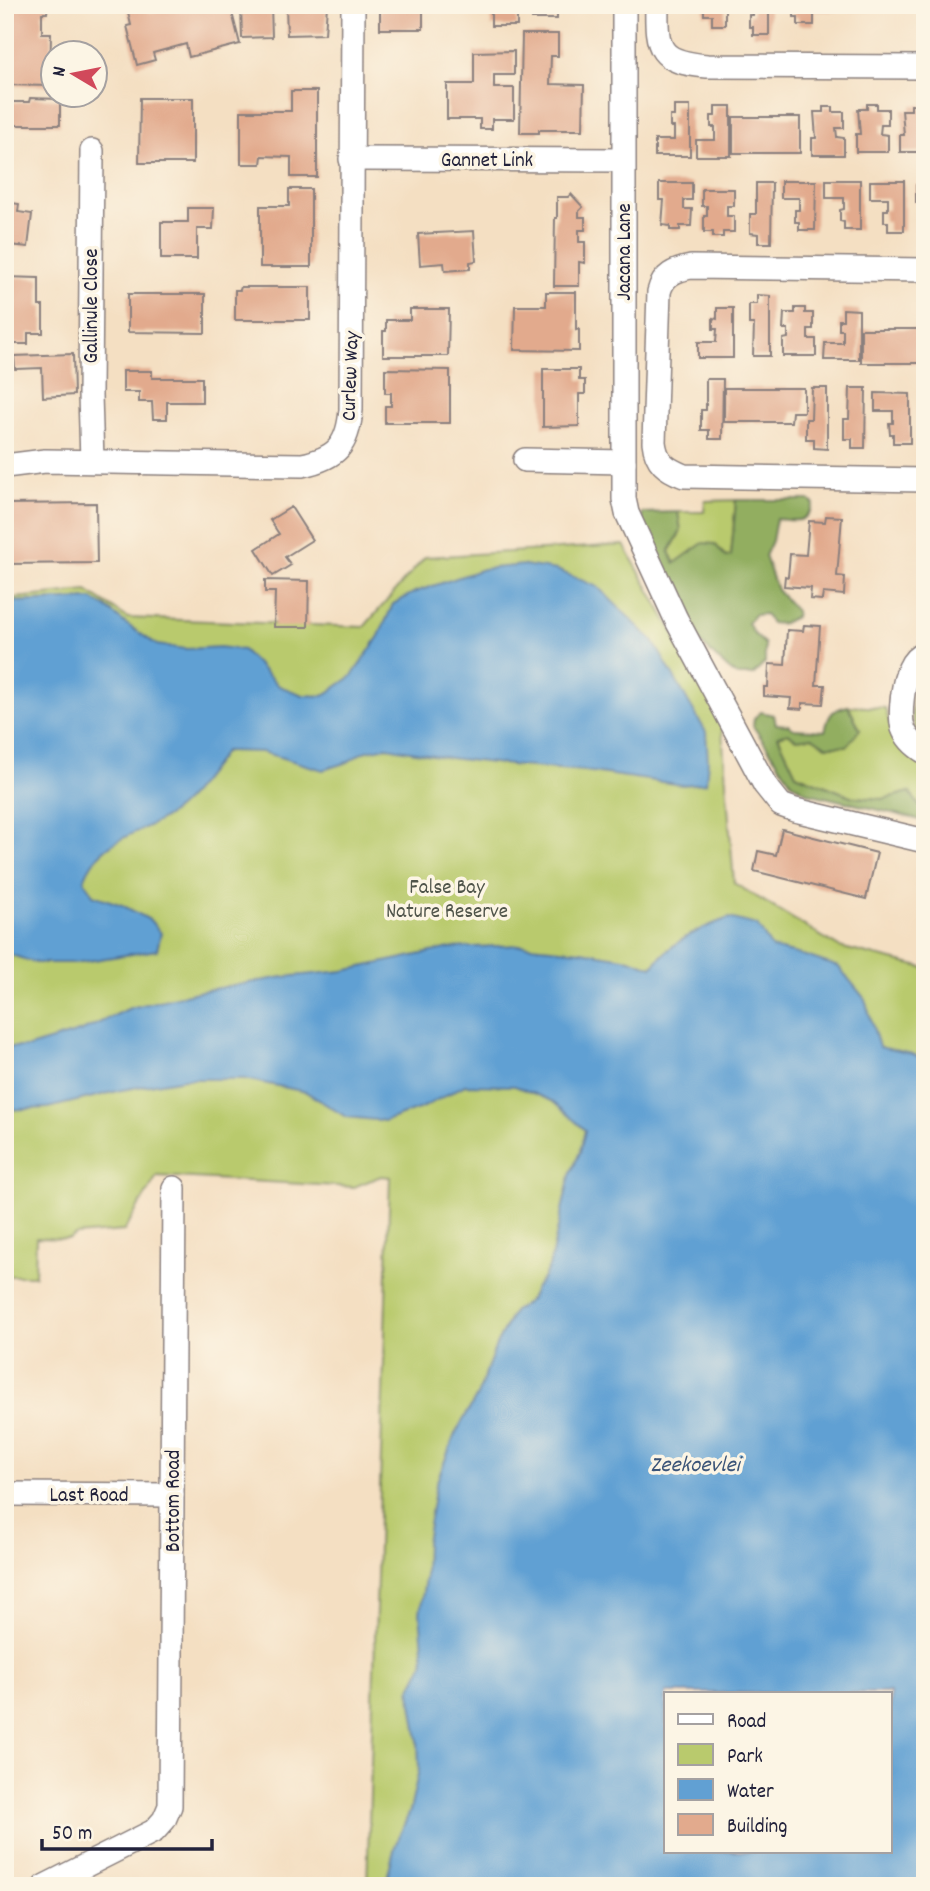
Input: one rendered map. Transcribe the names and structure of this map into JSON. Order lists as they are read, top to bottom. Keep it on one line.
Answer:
{"streets":{"street":["Gannet Link","Jacana Lane","Gallinule Close","Curlew Way","Last Road","Bottom Road"]},"crossings":[["Gannet Link","Jacana Lane"],["Gannet Link","Curlew Way"],["Gallinule Close","Curlew Way"],["Last Road","Bottom Road"]],"water":["Zeekoevlei"],"parks":["False Bay Nature Reserve"],"legend":["Road","Park","Water","Building"],"scale_bar":"50 m","north":"left"}
